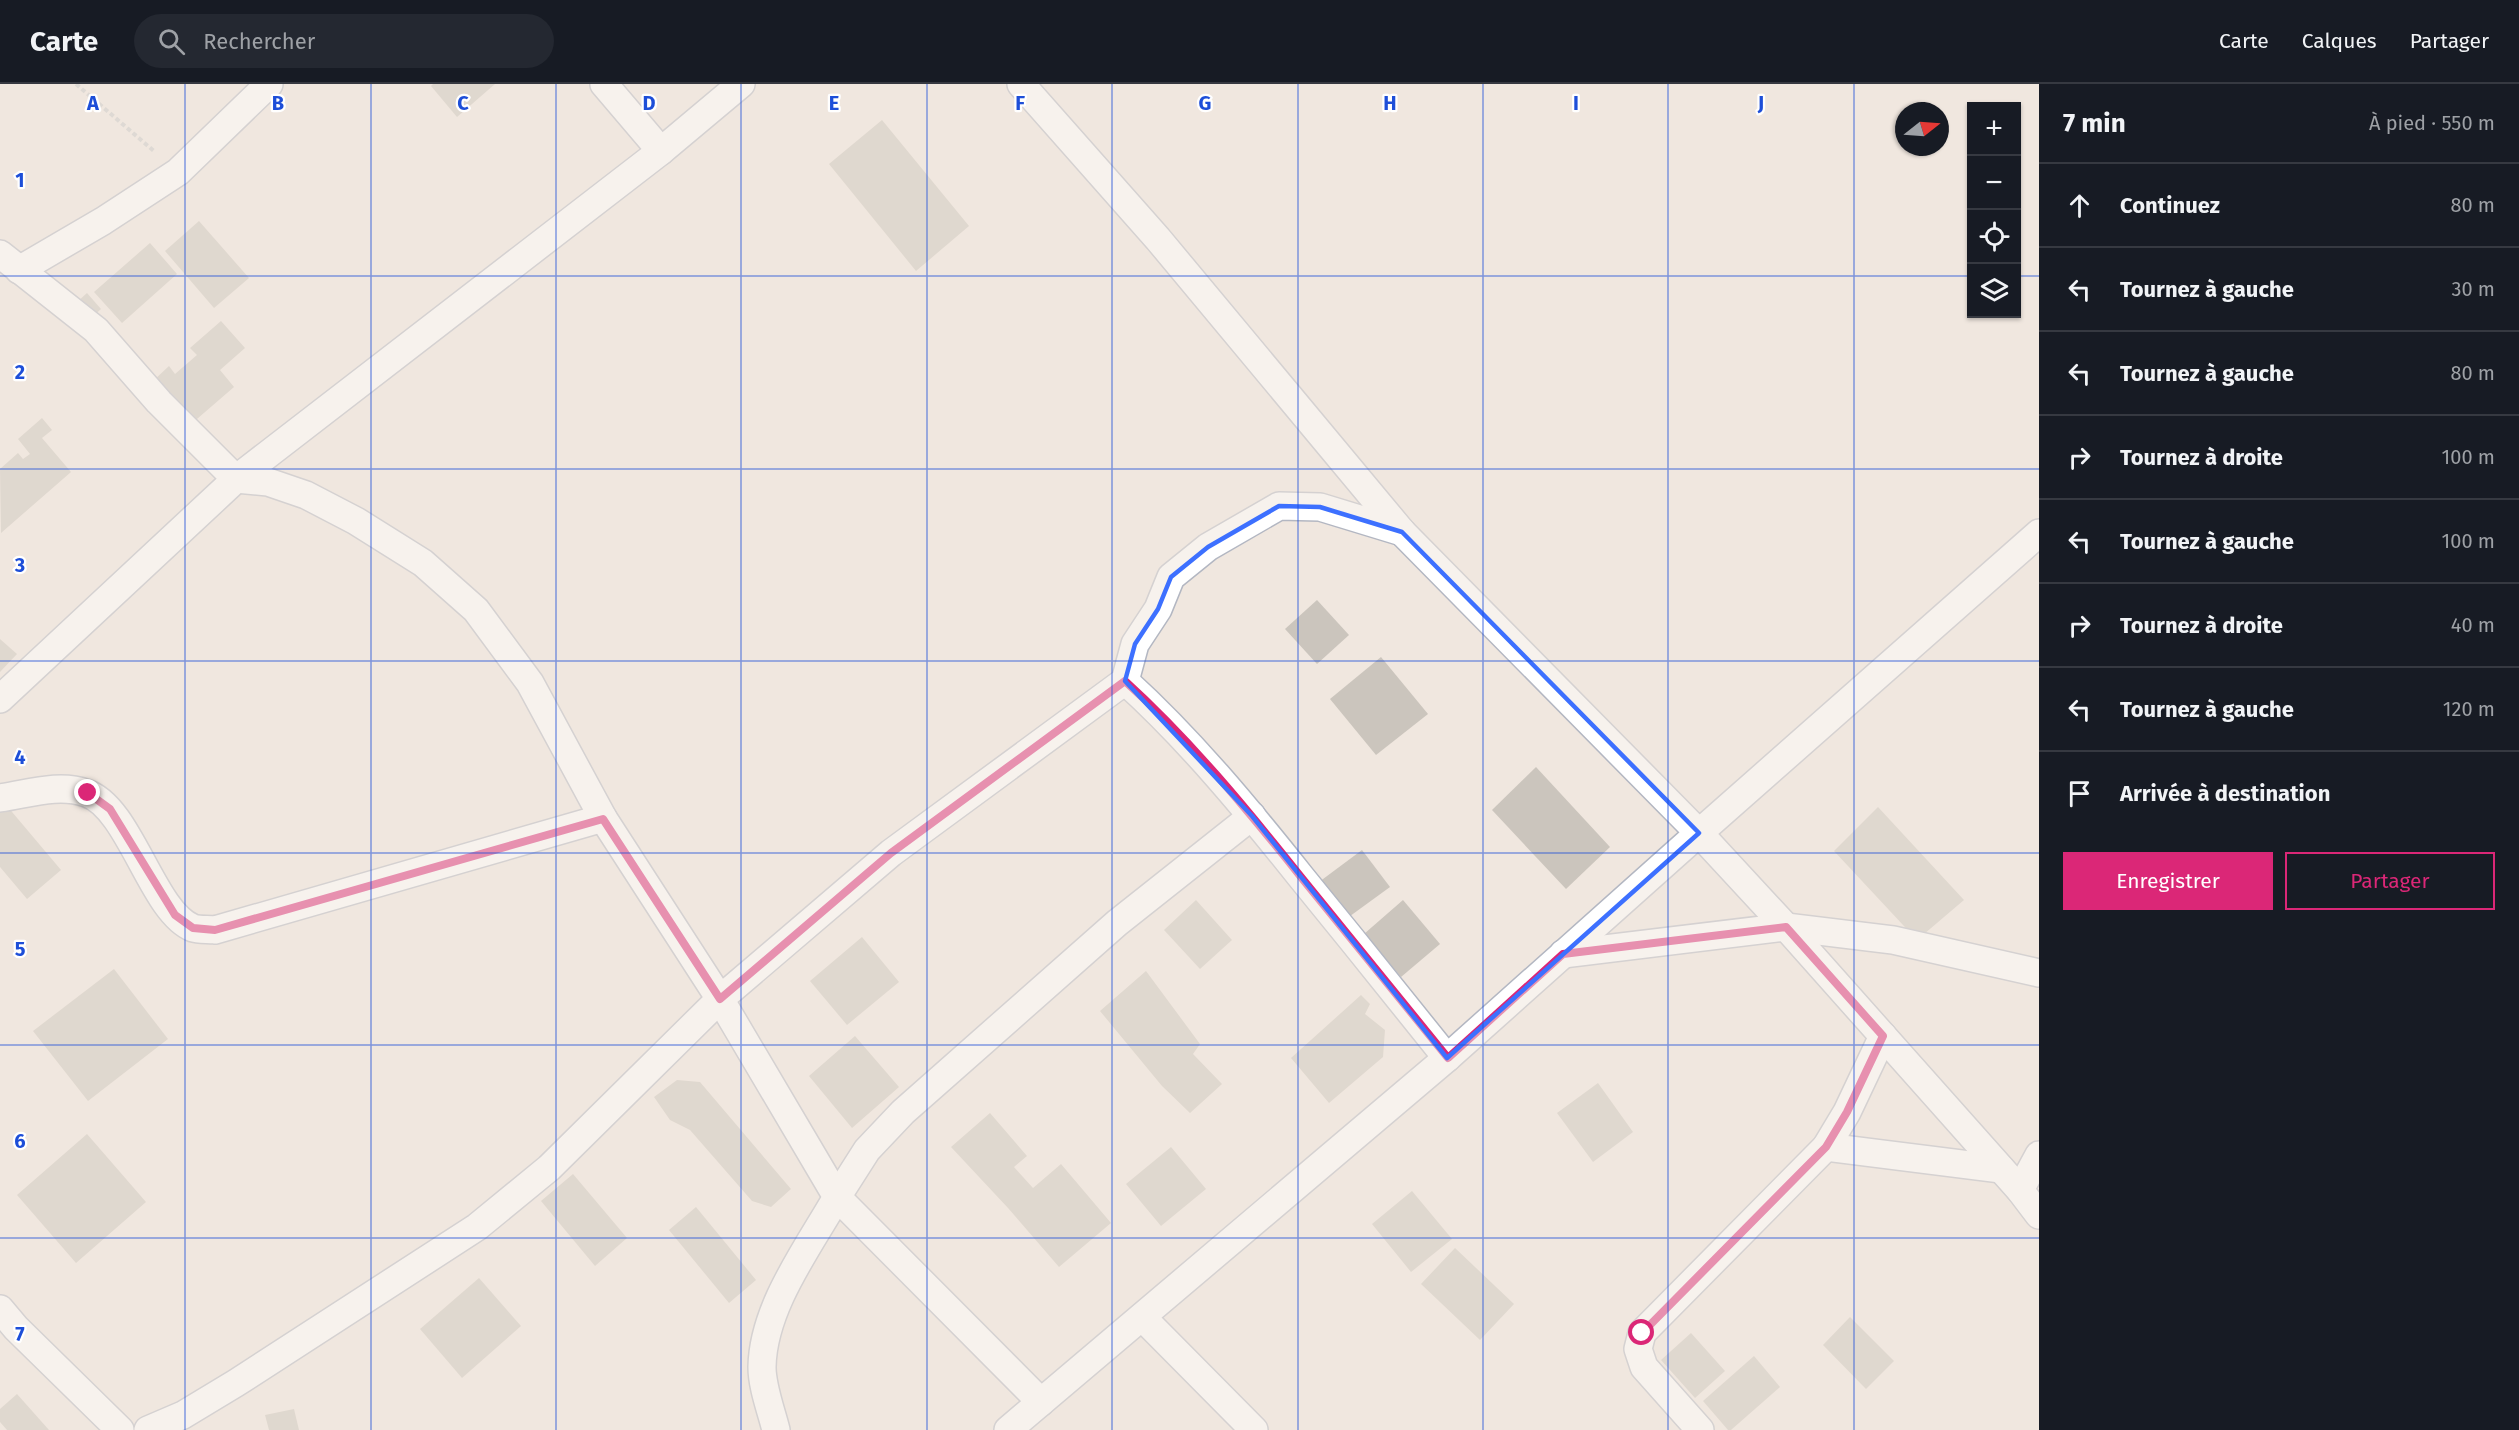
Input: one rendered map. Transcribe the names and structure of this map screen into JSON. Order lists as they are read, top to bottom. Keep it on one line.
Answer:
{"north":"right","page":{"header":"Carte","search":"Rechercher","nav":["Carte","Calques","Partager"],"heading":["7 min","À pied · 550 m"],"map_buttons":["+","−"],"list":[["Continuez","80 m"],["Tournez à gauche","30 m"],["Tournez à gauche","80 m"],["Tournez à droite","100 m"],["Tournez à gauche","100 m"],["Tournez à droite","40 m"],["Tournez à gauche","120 m"],"Arrivée à destination"],"buttons":["Enregistrer","Partager"]},"grid":{"columns":["A","B","C","D","E","F","G","H","I","J"],"rows":["1","2","3","4","5","6","7"]}}
